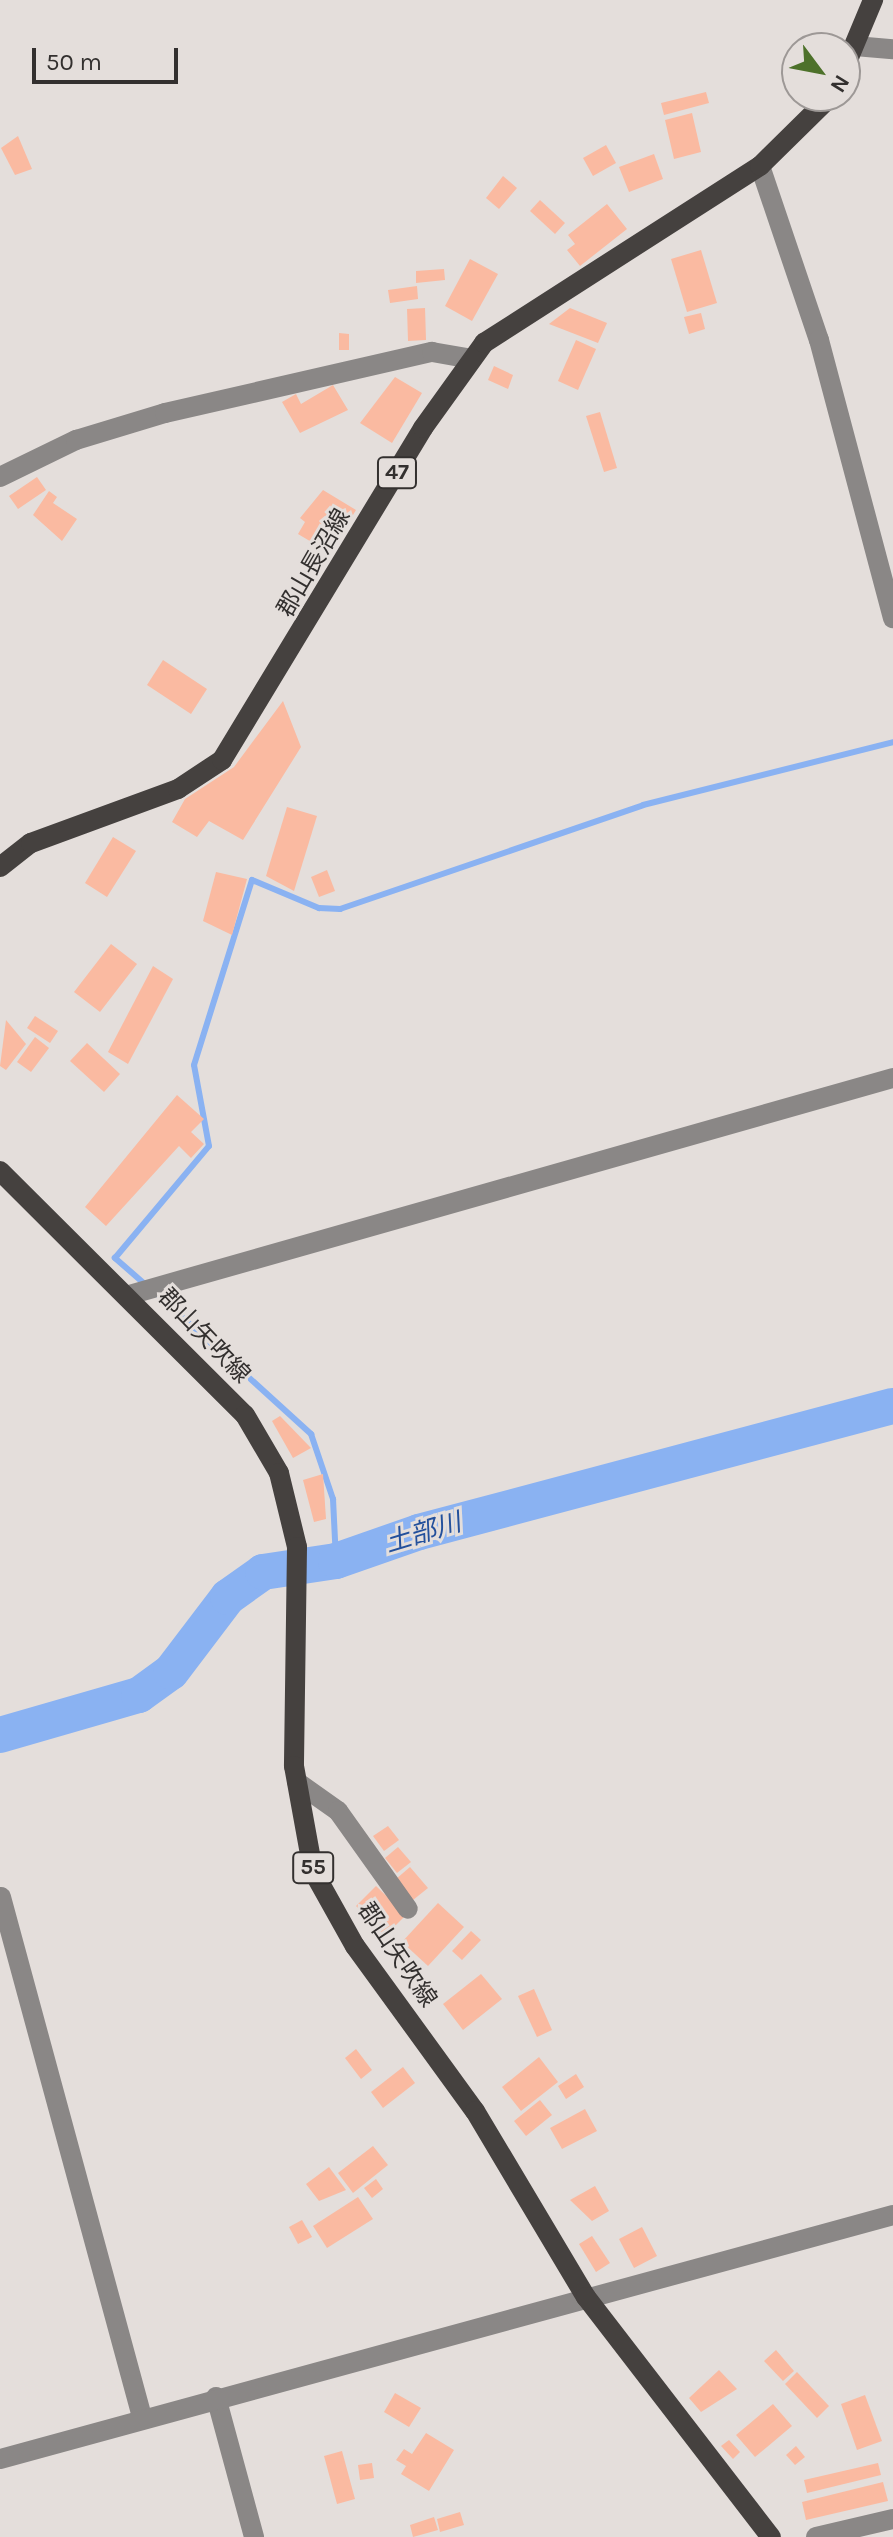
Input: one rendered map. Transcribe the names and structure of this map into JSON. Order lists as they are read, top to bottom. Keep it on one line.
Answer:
{"streets":{"main road":["47","郡山長沼線","郡山矢吹線","55"]},"water":["土部川"],"scale_bar":"50 m","north":"bottom right"}
